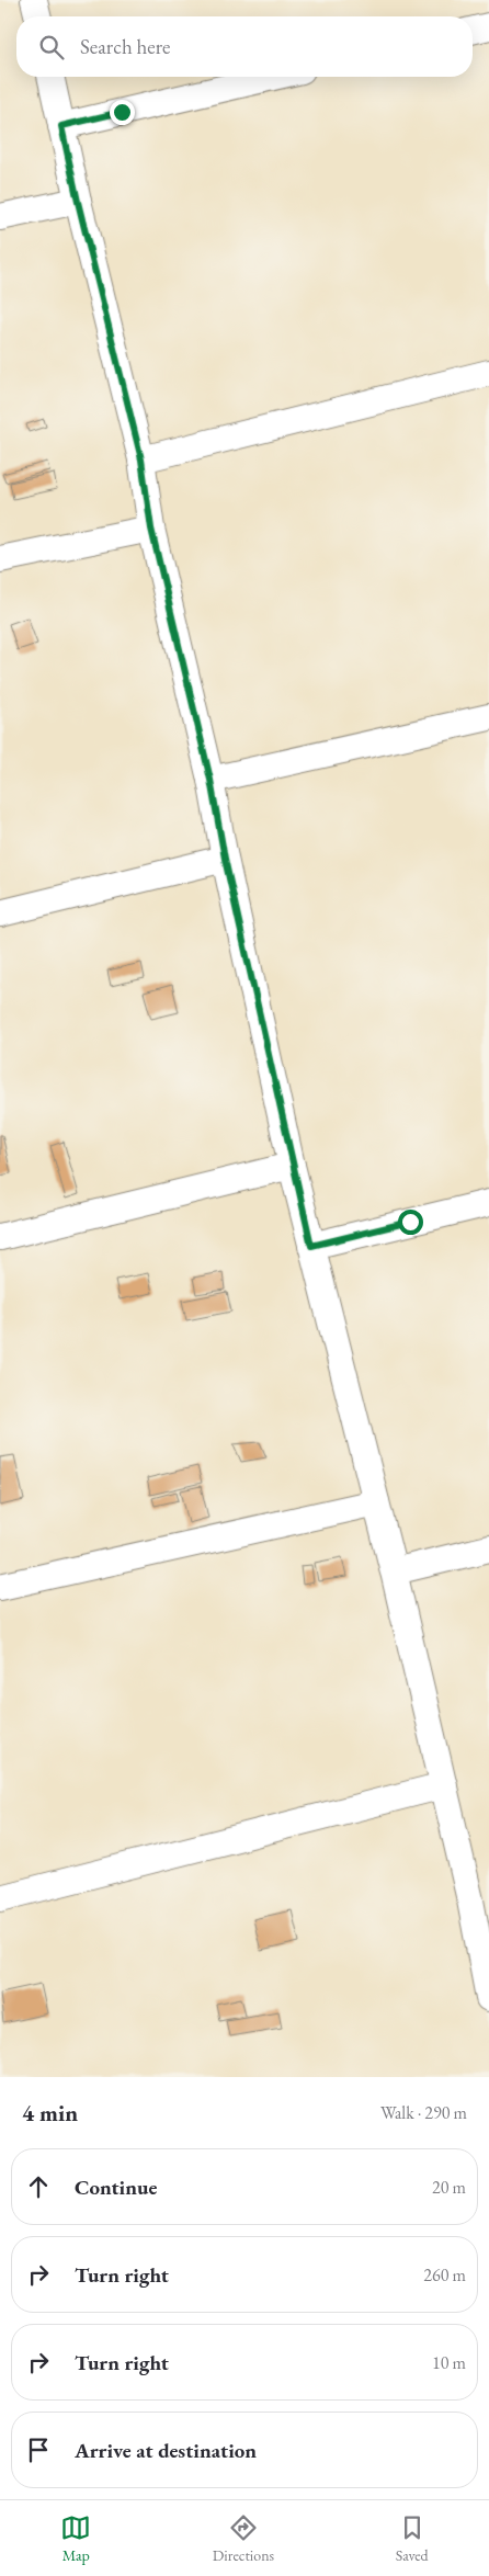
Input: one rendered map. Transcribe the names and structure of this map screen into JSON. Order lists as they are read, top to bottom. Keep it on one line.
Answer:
{"page":{"search":"Search here","heading":["4 min","Walk · 290 m"],"list":[["Continue","20 m"],["Turn right","260 m"],["Turn right","10 m"],"Arrive at destination"],"nav":["Map","Directions","Saved"]}}
